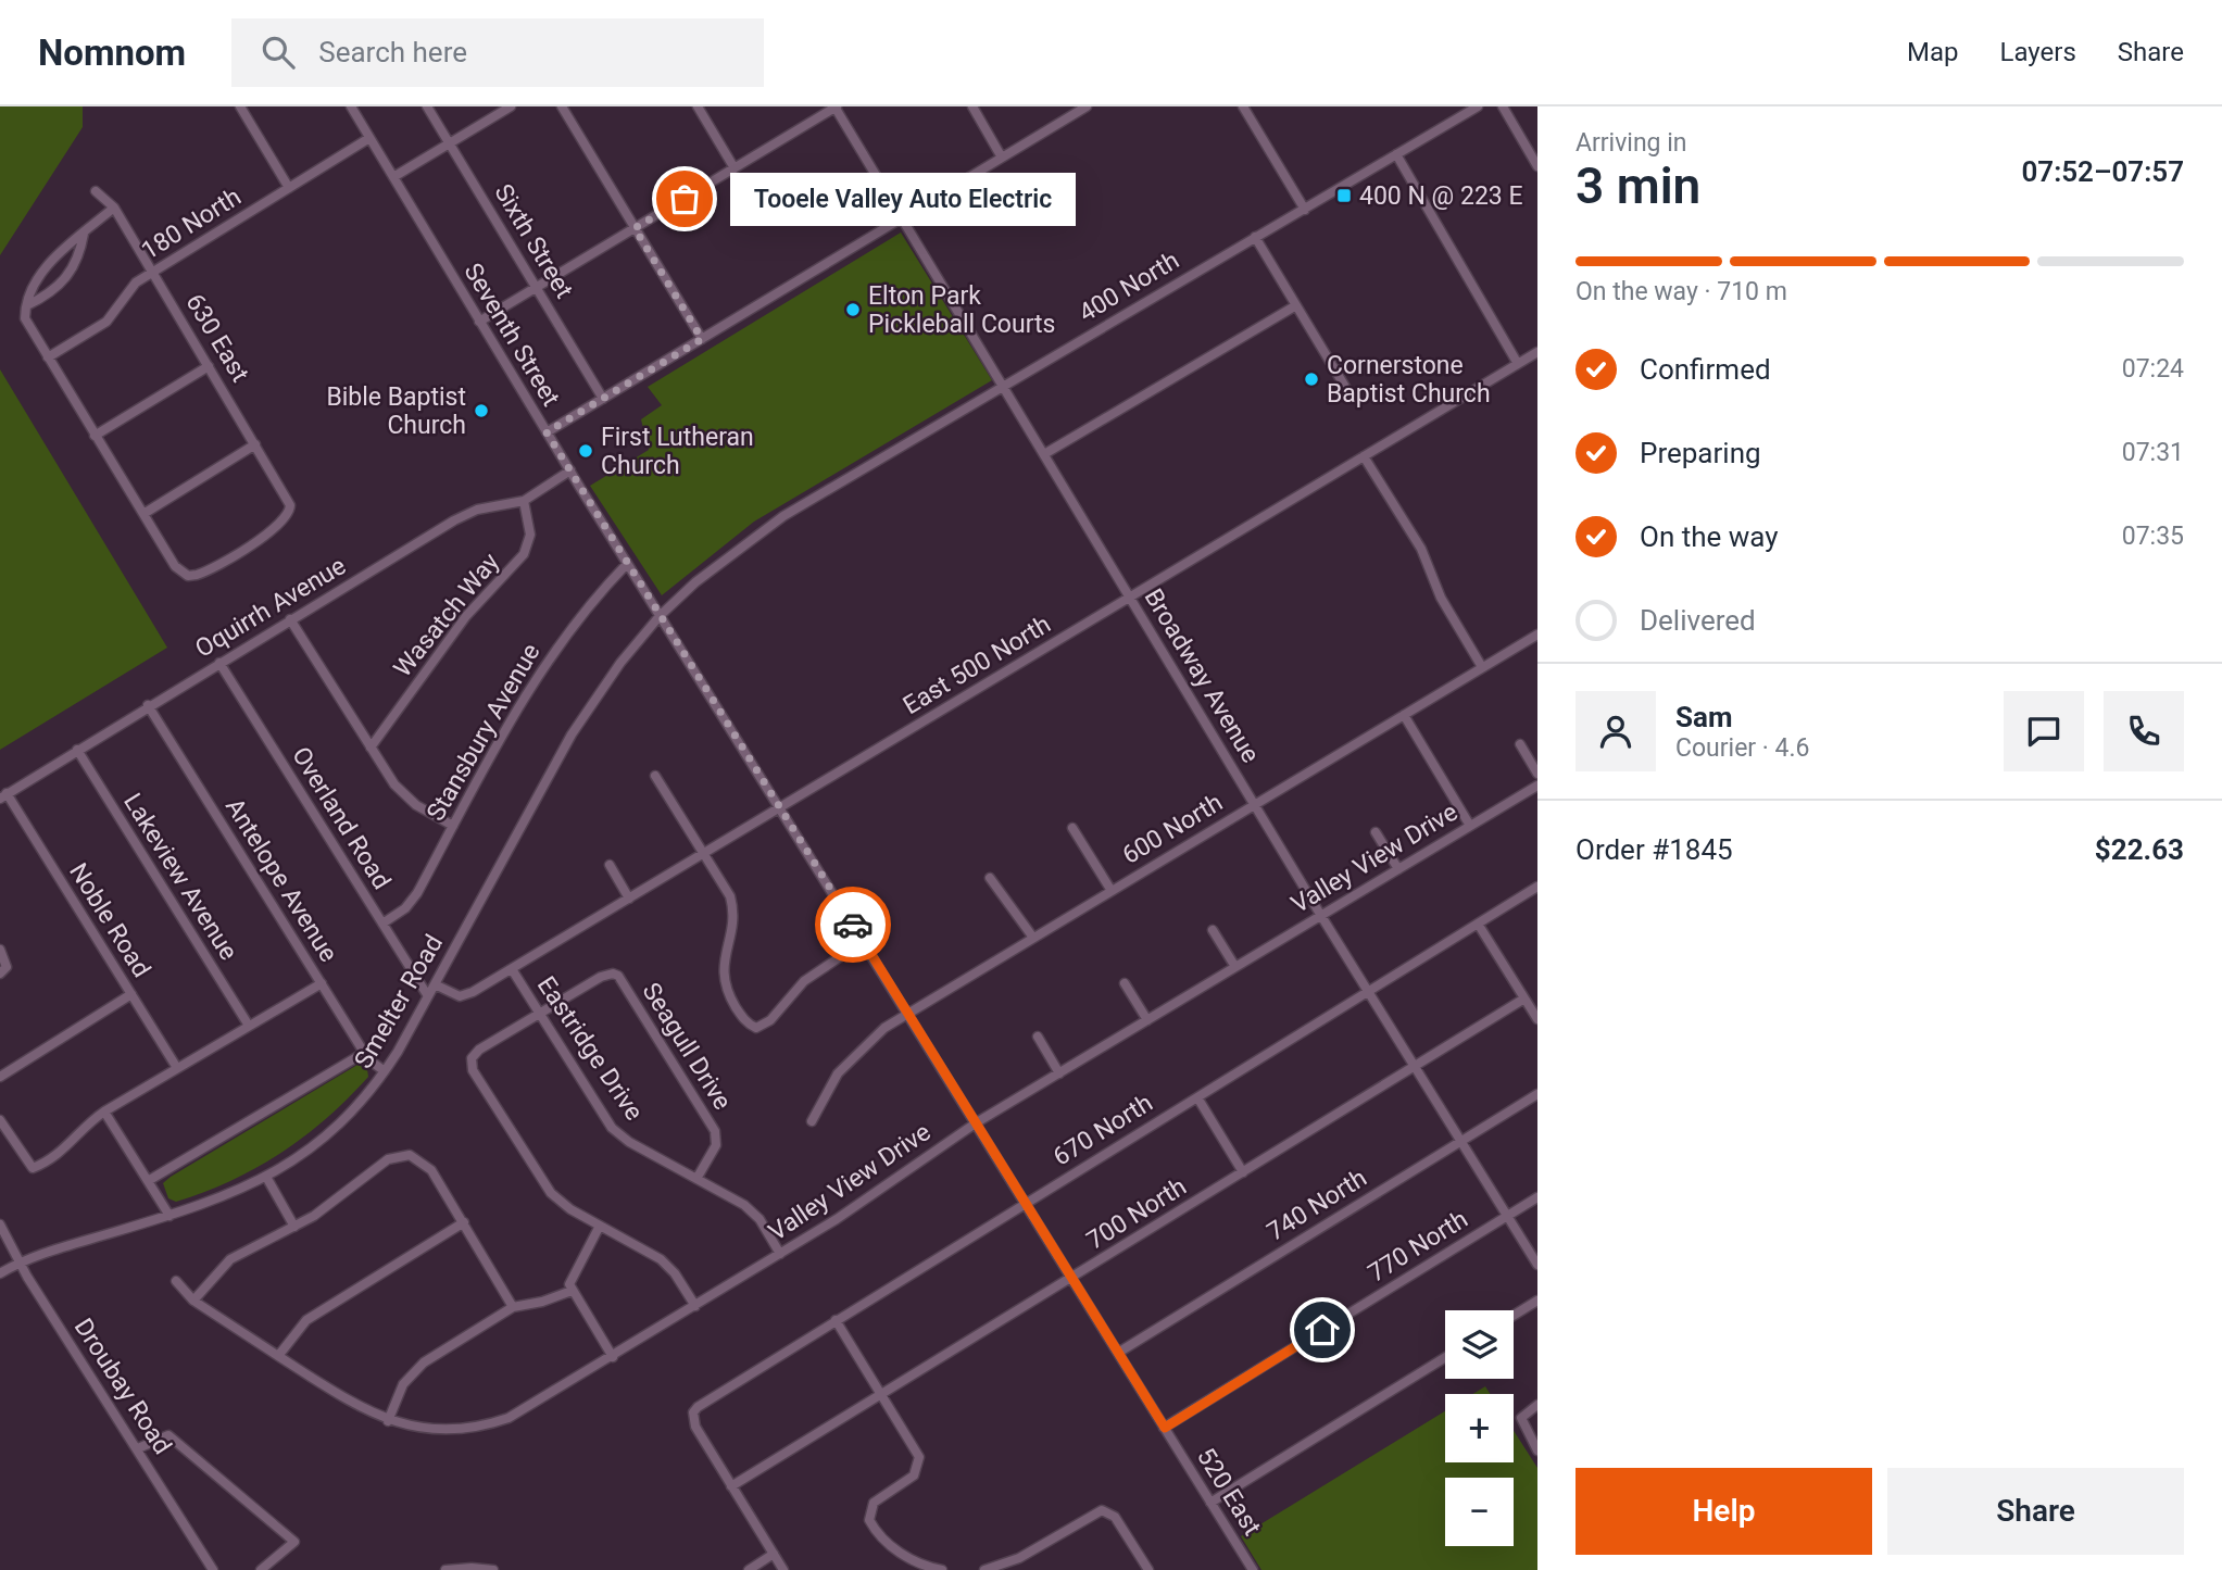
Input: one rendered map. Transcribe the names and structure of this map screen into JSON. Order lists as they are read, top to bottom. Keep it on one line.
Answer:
{"streets":{"street":["180 North","Sixth Street","400 North","Seventh Street","630 East","Oquirrh Avenue","Wasatch Way","East 500 North","Broadway Avenue","Stansbury Avenue","Overland Road","600 North","Valley View Drive","Lakeview Avenue","Antelope Avenue","Noble Road","Smelter Road","Seagull Drive","Eastridge Drive","670 North","740 North","700 North","770 North","Droubay Road","520 East"]},"crossings":[["180 North","Seventh Street"],["180 North","630 East"],["400 North","Seventh Street"],["400 North","Broadway Avenue"],["400 North","Smelter Road"],["Seventh Street","Oquirrh Avenue"],["Seventh Street","East 500 North"],["Seventh Street","Stansbury Avenue"],["Seventh Street","600 North"],["Seventh Street","Valley View Drive"],["Seventh Street","Smelter Road"],["Seventh Street","670 North"],["Seventh Street","520 East"],["Oquirrh Avenue","Wasatch Way"],["Oquirrh Avenue","Overland Road"],["Oquirrh Avenue","Lakeview Avenue"],["Oquirrh Avenue","Antelope Avenue"],["Oquirrh Avenue","Noble Road"],["East 500 North","Broadway Avenue"],["East 500 North","Smelter Road"],["East 500 North","Eastridge Drive"],["Broadway Avenue","600 North"],["Broadway Avenue","Valley View Drive"],["Broadway Avenue","670 North"],["Broadway Avenue","740 North"],["Broadway Avenue","700 North"],["Broadway Avenue","770 North"],["Stansbury Avenue","Overland Road"],["Overland Road","Smelter Road"],["Valley View Drive","Eastridge Drive"],["Antelope Avenue","Smelter Road"],["Smelter Road","Droubay Road"],["Seagull Drive","Eastridge Drive"],["670 North","700 North"],["670 North","520 East"],["740 North","520 East"],["700 North","520 East"],["770 North","520 East"]],"places":{"transit":["400 N @ 223 E"],"other":["Tooele Valley Auto Electric","Elton Park Pickleball Courts","Cornerstone Baptist Church","Bible Baptist Church","First Lutheran Church"]},"page":{"header":"Nomnom","search":"Search here","nav":["Map","Layers","Share"],"heading":["3 min","Arriving in","07:52–07:57"],"panel":["Sam","Courier · 4.6","Order #1845","$22.63"],"bubble":"Tooele Valley Auto Electric","bar":"On the way · 710 m","list":[["Confirmed","07:24"],["Preparing","07:31"],["On the way","07:35"],"Delivered"],"map_buttons":["+","−"],"buttons":["Help","Share"]}}
